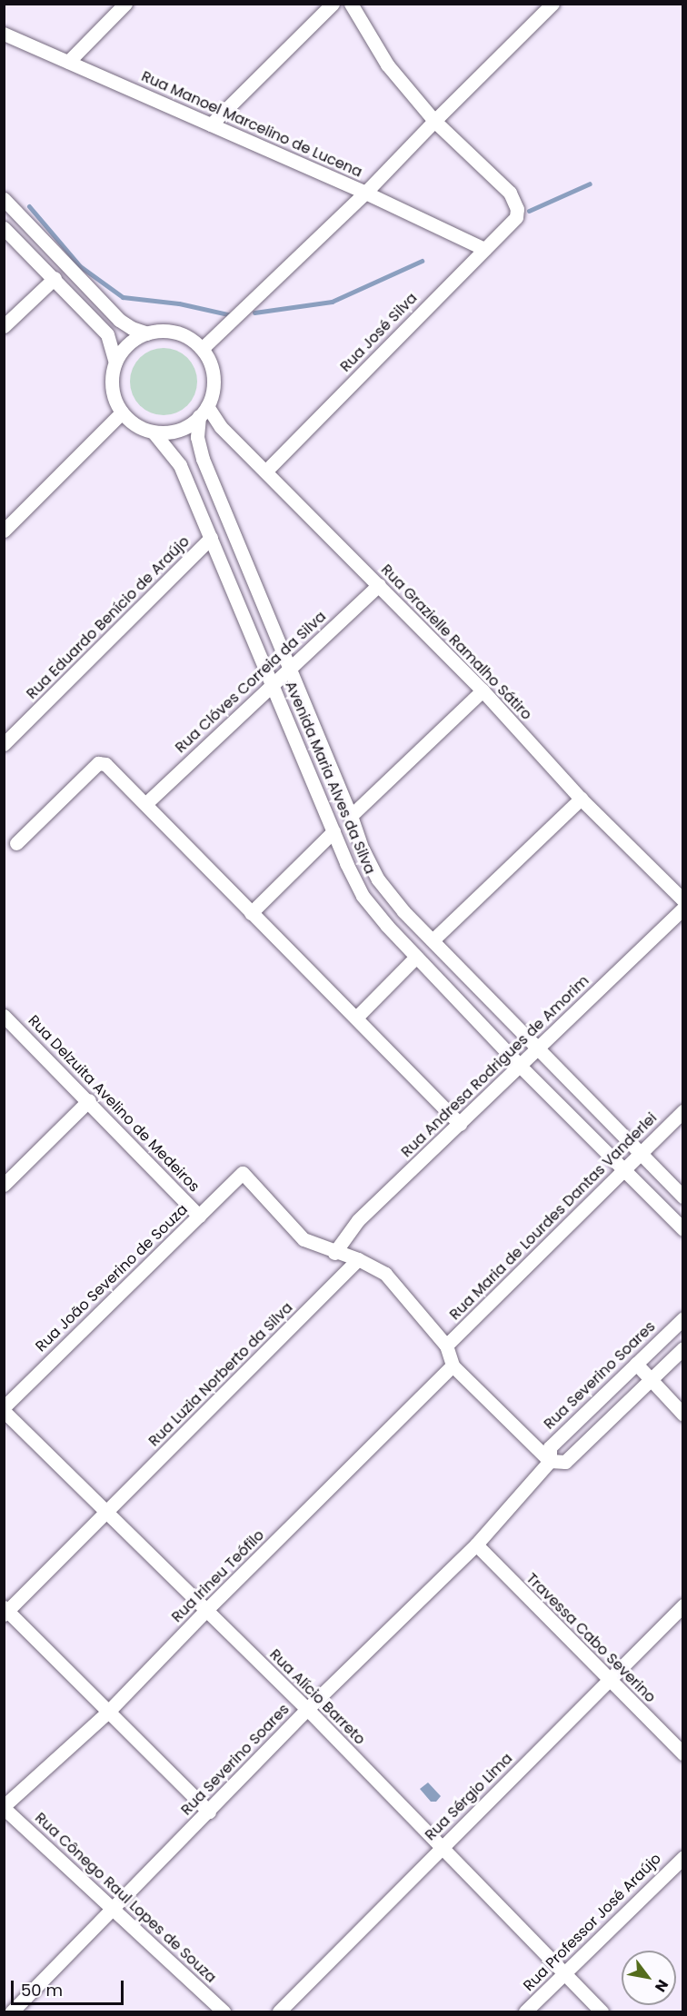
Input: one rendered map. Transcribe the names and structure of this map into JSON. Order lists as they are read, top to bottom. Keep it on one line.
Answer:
{"streets":{"street":["Rua Manoel Marcelino de Lucena","Rua José Silva","Rua Eduardo Benício de Araújo","Rua Grazielle Ramalho Sátiro","Rua Clóves Correia da Silva","Avenida Maria Alves da Silva","Rua Andresa Rodrigues de Amorim","Rua Delzuita Avelino de Medeiros","Rua Maria de Lourdes Dantas Vanderlei","Rua João Severino de Souza","Rua Luzia Norberto da Silva","Rua Severino Soares","Rua Irineu Teófilo","Travessa Cabo Severino","Rua Alício Barreto","Rua Sérgio Lima","Rua Cônego Raul Lopes de Souza","Rua Professor José Araújo"]},"crossings":[["Rua Manoel Marcelino de Lucena","Rua José Silva"],["Rua José Silva","Rua Grazielle Ramalho Sátiro"],["Rua Eduardo Benício de Araújo","Avenida Maria Alves da Silva"],["Rua Grazielle Ramalho Sátiro","Rua Clóves Correia da Silva"],["Rua Grazielle Ramalho Sátiro","Avenida Maria Alves da Silva"],["Rua Clóves Correia da Silva","Avenida Maria Alves da Silva"],["Avenida Maria Alves da Silva","Rua Andresa Rodrigues de Amorim"],["Avenida Maria Alves da Silva","Rua Maria de Lourdes Dantas Vanderlei"],["Rua Andresa Rodrigues de Amorim","Rua João Severino de Souza"],["Rua Delzuita Avelino de Medeiros","Rua João Severino de Souza"],["Rua Luzia Norberto da Silva","Rua Alício Barreto"],["Rua Severino Soares","Travessa Cabo Severino"],["Rua Severino Soares","Rua Alício Barreto"],["Rua Severino Soares","Rua Cônego Raul Lopes de Souza"],["Rua Irineu Teófilo","Rua Alício Barreto"],["Rua Irineu Teófilo","Rua Cônego Raul Lopes de Souza"],["Travessa Cabo Severino","Rua Sérgio Lima"],["Rua Alício Barreto","Rua Sérgio Lima"],["Rua Alício Barreto","Rua Professor José Araújo"]],"scale_bar":"50 m","north":"bottom right"}
